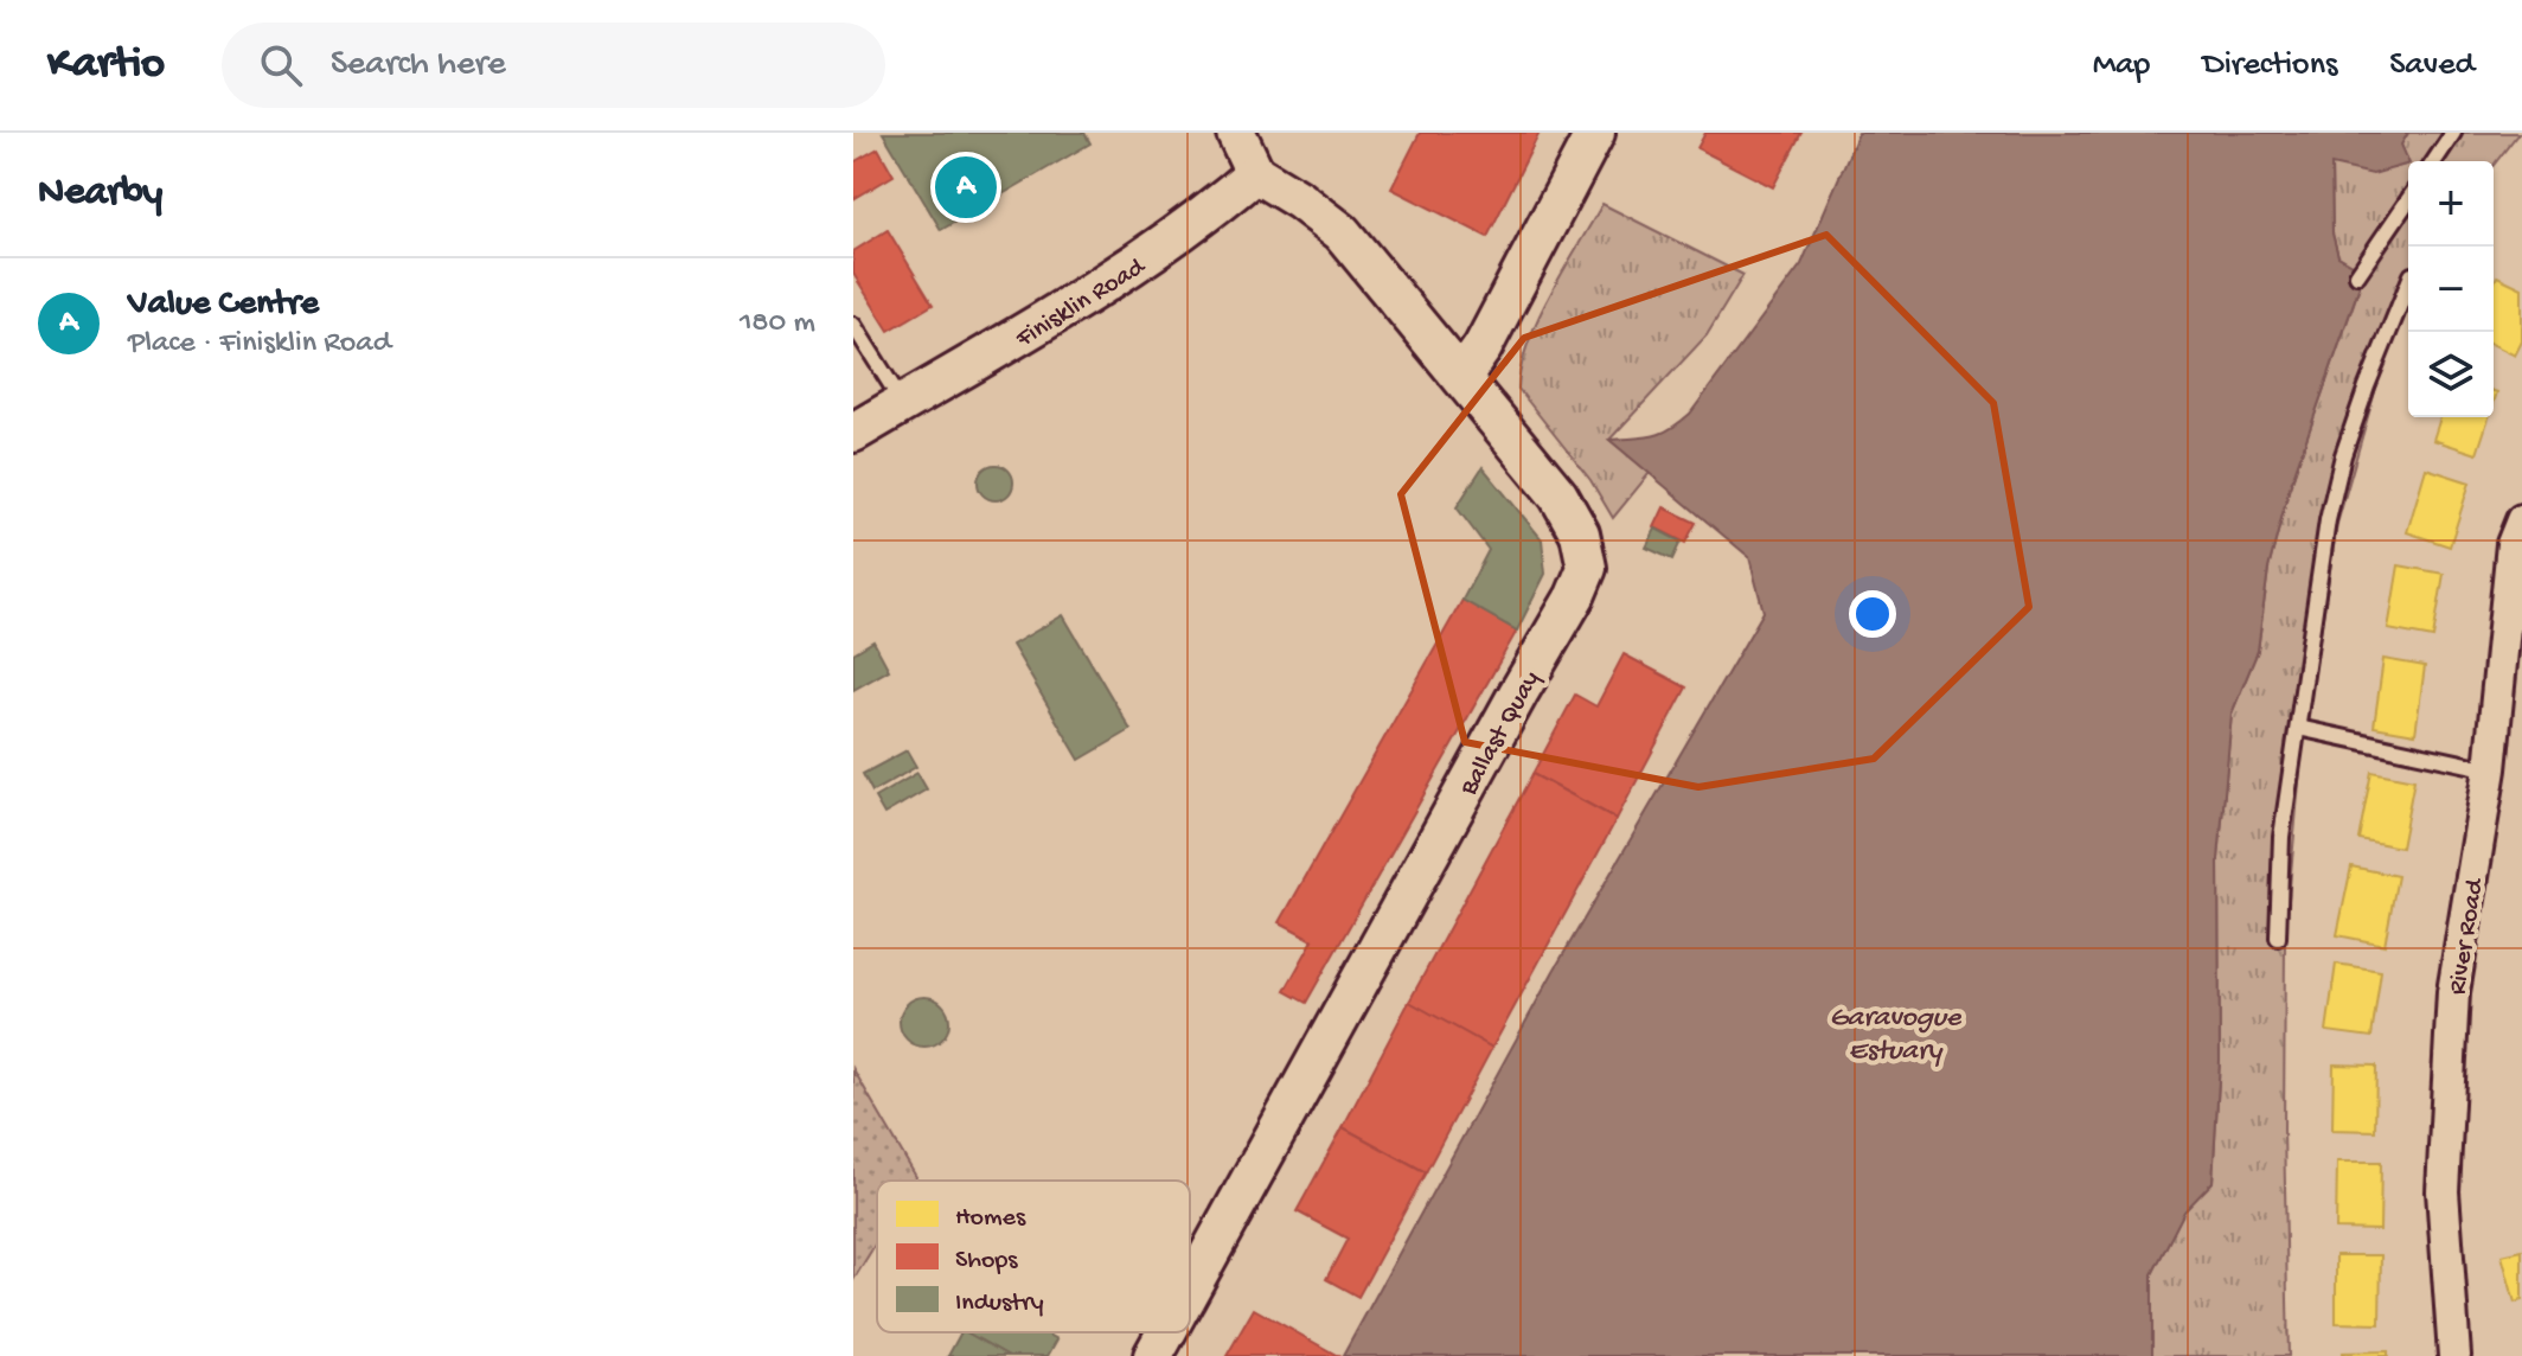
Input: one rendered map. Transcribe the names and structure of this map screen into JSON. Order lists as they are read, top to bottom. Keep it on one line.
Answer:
{"streets":{"street":["Finisklin Road","Ballast Quay","River Road"]},"crossings":[["Finisklin Road","Ballast Quay"]],"water":["Garavogue Estuary"],"legend":["Homes","Shops","Industry"],"page":{"header":"Kartio","search":"Search here","nav":["Map","Directions","Saved"],"heading":"Nearby","pins":"A","map_buttons":["+","−"],"list":[{"mark":"A","name":"Value Centre","note":"Place · Finisklin Road","value":"180 m"}]}}
